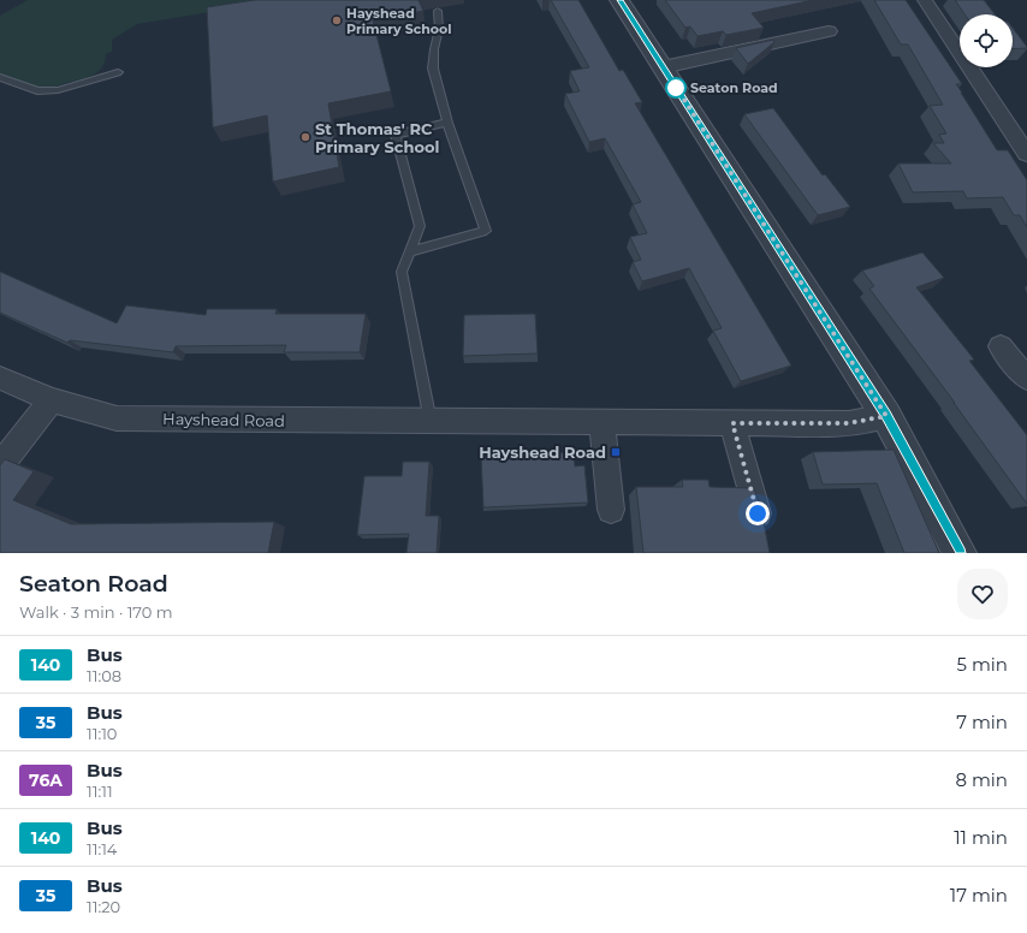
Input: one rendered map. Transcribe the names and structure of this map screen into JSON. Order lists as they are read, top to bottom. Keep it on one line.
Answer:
{"streets":{"street":["Hayshead Road"]},"places":{"other":["Hayshead Primary School","Seaton Road","St Thomas' RC Primary School"],"transit":["Hayshead Road"]},"lines":["bus line 140"],"page":{"heading":["Seaton Road","Walk · 3 min · 170 m"],"list":[{"mark":"140","name":"Bus","note":"11:08","value":"5 min"},{"mark":"35","name":"Bus","note":"11:10","value":"7 min"},{"mark":"76A","name":"Bus","note":"11:11","value":"8 min"},{"mark":"140","name":"Bus","note":"11:14","value":"11 min"},{"mark":"35","name":"Bus","note":"11:20","value":"17 min"}]}}
